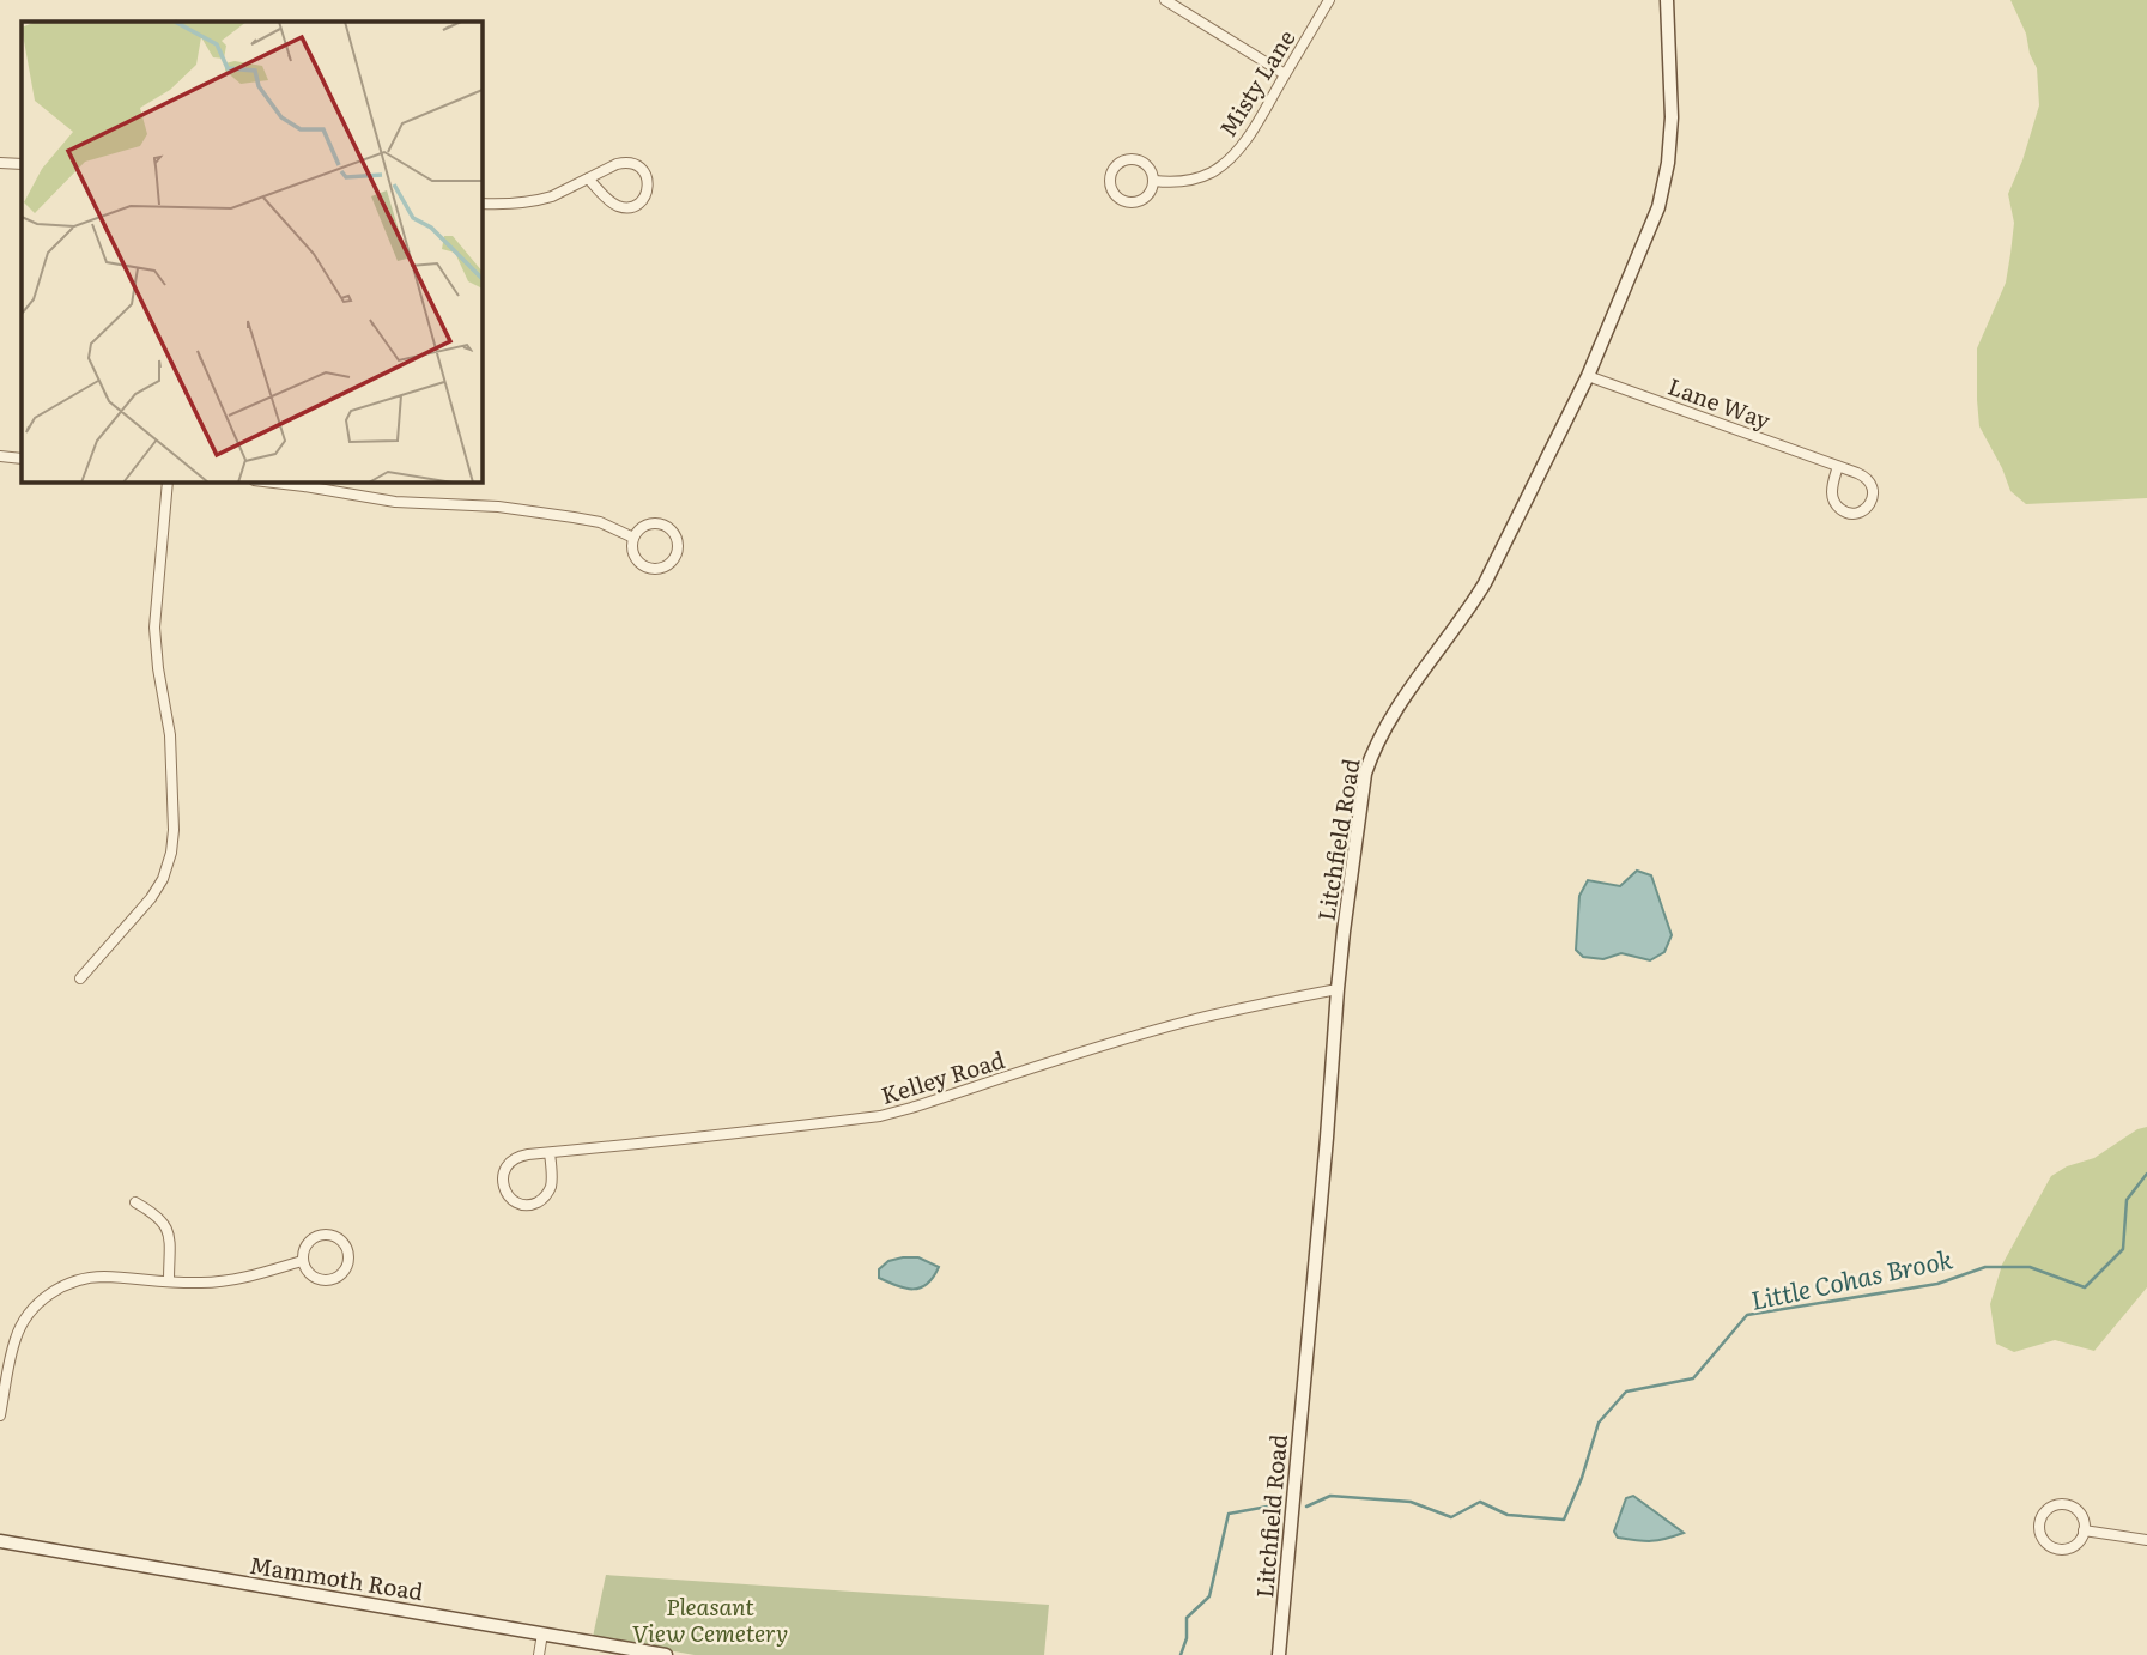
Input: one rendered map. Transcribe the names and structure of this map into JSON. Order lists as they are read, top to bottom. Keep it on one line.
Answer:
{"streets":{"street":["Misty Lane","Lane Way","Litchfield Road","Kelley Road","Mammoth Road"]},"crossings":[["Lane Way","Litchfield Road"],["Litchfield Road","Kelley Road"]],"water":["Little Cohas Brook"],"parks":["Pleasant View Cemetery"]}
